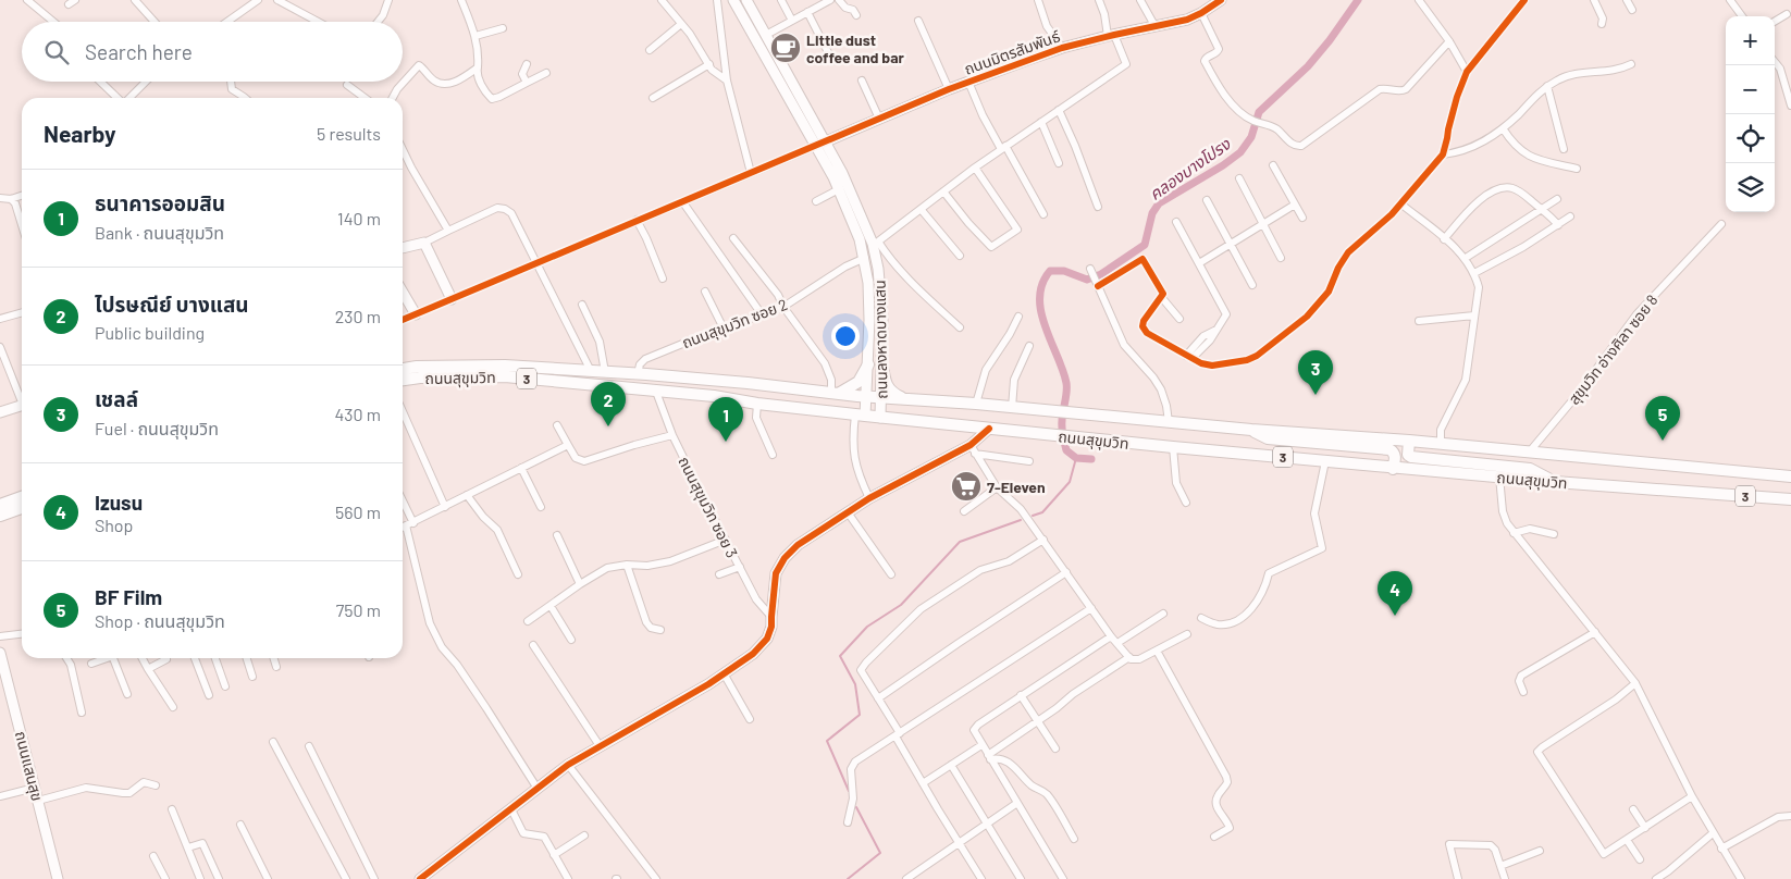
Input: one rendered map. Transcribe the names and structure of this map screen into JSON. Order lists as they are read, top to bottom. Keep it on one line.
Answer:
{"streets":{"main road":["ถนนสุขุมวิท","3"],"street":["ถนนมิตรสัมพันธ์","ถนนสุขุมวิท ซอย 2","ถนนลงหาดบางแสน","สุขุมวิท อ่างศิลา ซอย 8","ถนนสุขุมวิท ซอย 3","ถนนแสนสุข"]},"crossings":[["ถนนมิตรสัมพันธ์","ถนนลงหาดบางแสน"],["ถนนสุขุมวิท ซอย 2","ถนนลงหาดบางแสน"],["ถนนสุขุมวิท ซอย 2","ถนนสุขุมวิท"],["ถนนลงหาดบางแสน","ถนนสุขุมวิท"],["สุขุมวิท อ่างศิลา ซอย 8","ถนนสุขุมวิท"],["ถนนสุขุมวิท","ถนนสุขุมวิท ซอย 3"]],"water":["คลองบางโปรง"],"places":{"cafe":["Little dust coffee and bar"],"supermarket":["7-Eleven"]},"page":{"map_buttons":["+","−"],"search":"Search here","heading":["Nearby","5 results"],"list":[{"mark":"1","name":"ธนาคารออมสิน","note":"Bank · ถนนสุขุมวิท","value":"140 m"},{"mark":"2","name":"ไปรษณีย์ บางแสน","note":"Public building","value":"230 m"},{"mark":"3","name":"เชลล์","note":"Fuel · ถนนสุขุมวิท","value":"430 m"},{"mark":"4","name":"Izusu","note":"Shop","value":"560 m"},{"mark":"5","name":"BF Film","note":"Shop · ถนนสุขุมวิท","value":"750 m"}],"pins":["3","2","5","1","4"]}}
